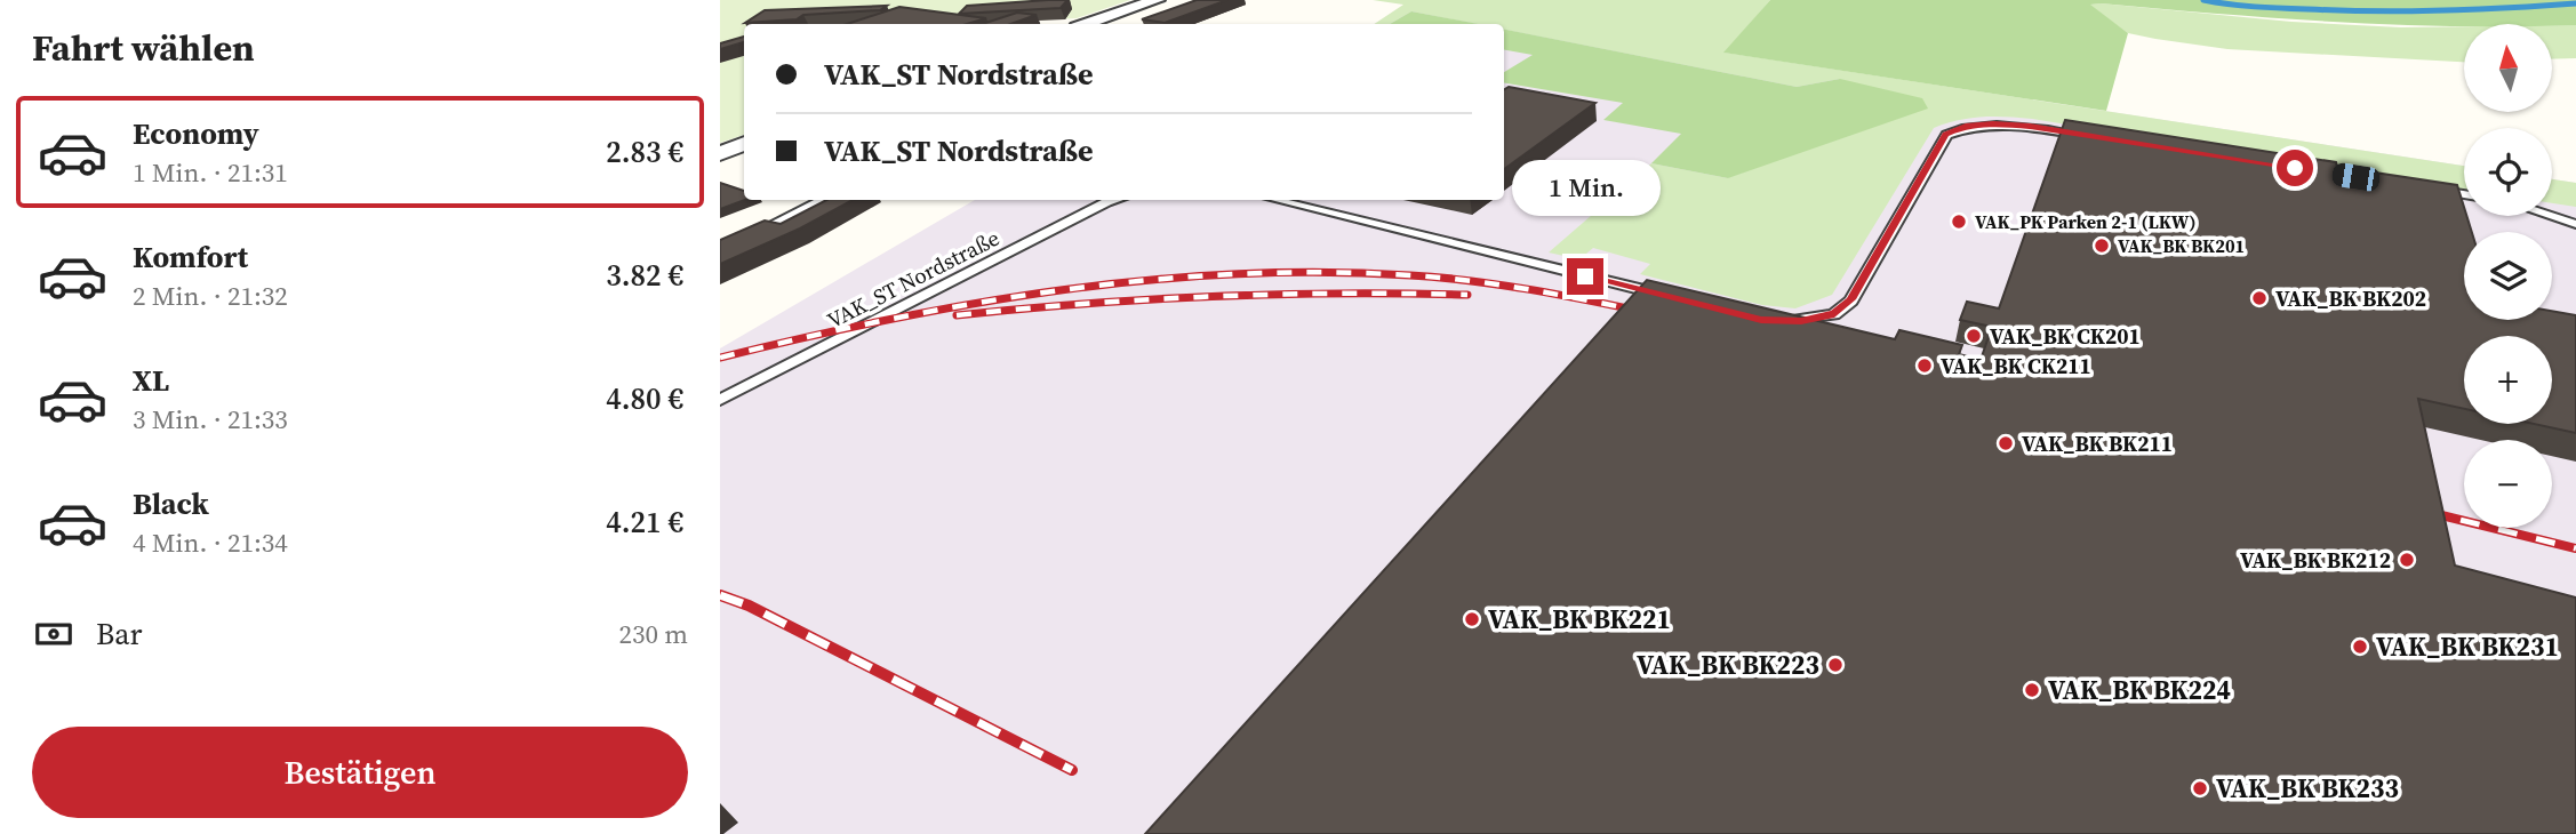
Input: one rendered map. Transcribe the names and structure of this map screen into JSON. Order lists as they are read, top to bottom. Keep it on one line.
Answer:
{"streets":{"lane":["VAK_ST Nordstraße"]},"places":["VAK_PK Parken 2-1 (LKW)","VAK_BK BK201","VAK_BK BK202","VAK_BK CK201","VAK_BK CK211","VAK_BK BK211","VAK_BK BK212","VAK_BK BK221","VAK_BK BK231","VAK_BK BK223","VAK_BK BK224","VAK_BK BK233"],"north":"top","page":{"heading":"Fahrt wählen","map_buttons":["+","−"],"banner":["VAK_ST Nordstraße","VAK_ST Nordstraße"],"list":[{"name":"Economy","note":"1 Min. · 21:31","value":"2.83 €"},{"name":"Komfort","note":"2 Min. · 21:32","value":"3.82 €"},{"name":"XL","note":"3 Min. · 21:33","value":"4.80 €"},{"name":"Black","note":"4 Min. · 21:34","value":"4.21 €"}],"bubble":"1 Min.","pay":["Bar","230 m"],"buttons":"Bestätigen"}}
